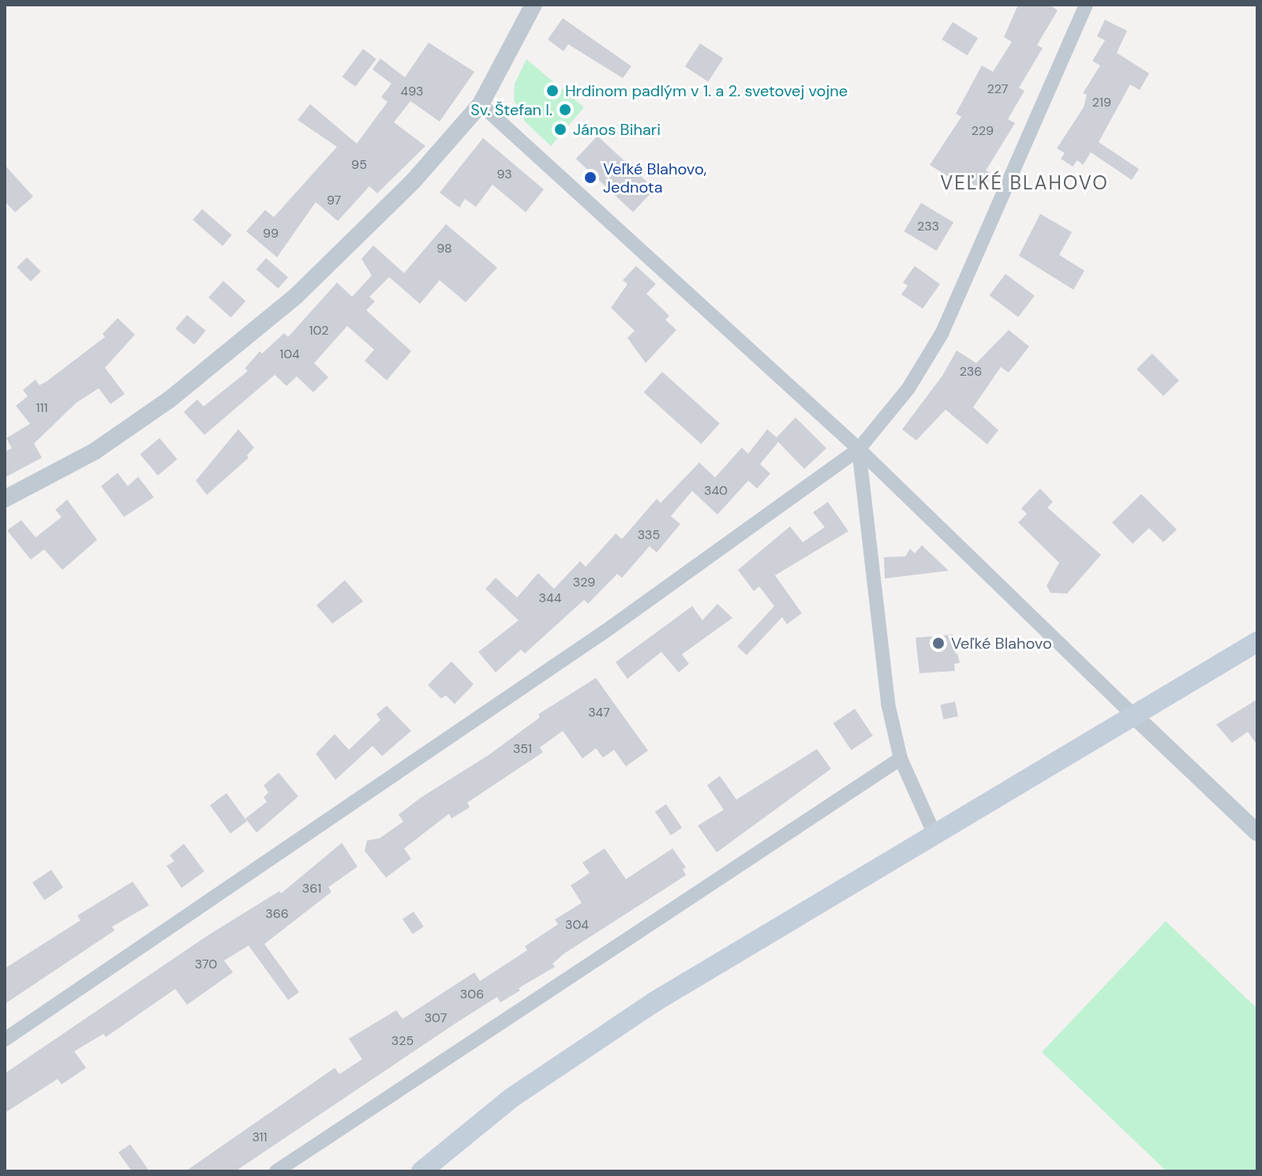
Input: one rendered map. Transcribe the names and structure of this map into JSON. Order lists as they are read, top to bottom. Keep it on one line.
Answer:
{"districts":["VEĽKÉ BLAHOVO"],"places":["Hrdinom padlým v 1. a 2. svetovej vojne","Sv. Štefan I.","János Bihari","Veľké Blahovo, Jednota","Veľké Blahovo"],"house_numbers":["227","493","219","229","95","93","97","233","99","98","102","104","236","111","340","335","329","344","347","351","361","366","304","370","306","307","325","311"]}
